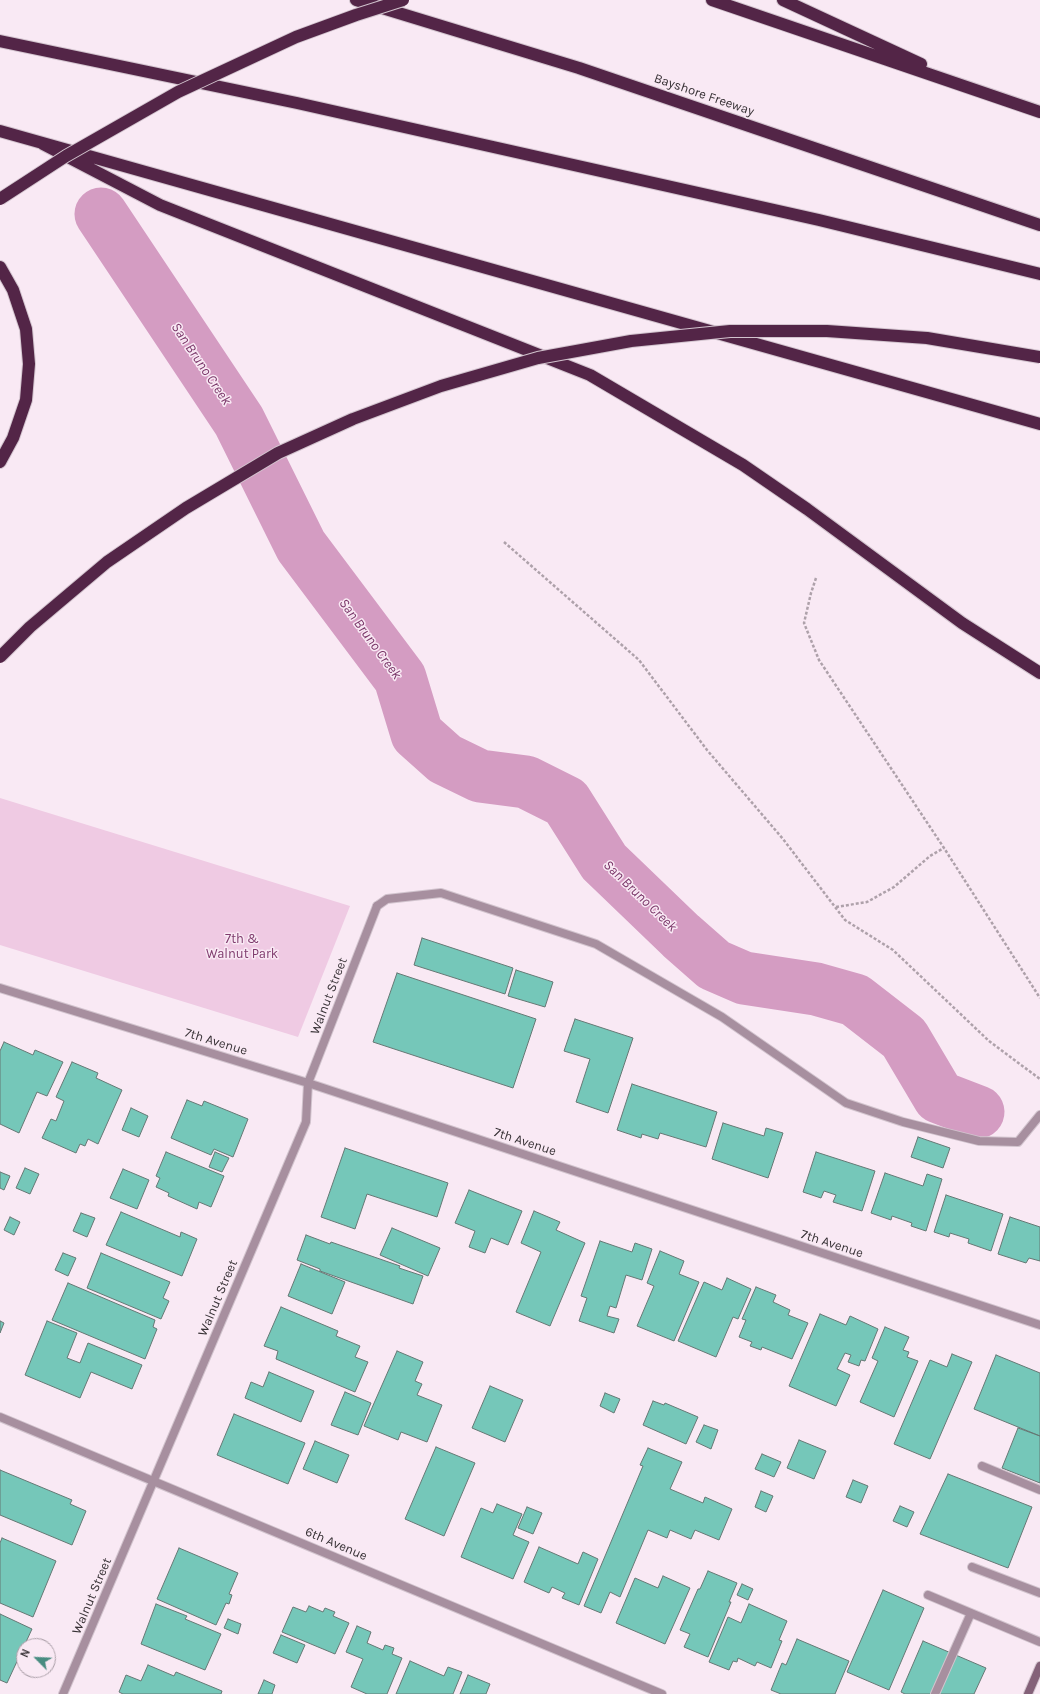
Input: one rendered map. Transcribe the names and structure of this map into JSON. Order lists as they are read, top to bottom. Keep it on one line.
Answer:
{"streets":{"highway":["Bayshore Freeway"],"street":["Walnut Street","7th Avenue","6th Avenue"]},"crossings":[["Walnut Street","7th Avenue"],["Walnut Street","6th Avenue"]],"water":["San Bruno Creek"],"parks":["7th & Walnut Park"],"north":"top left"}
